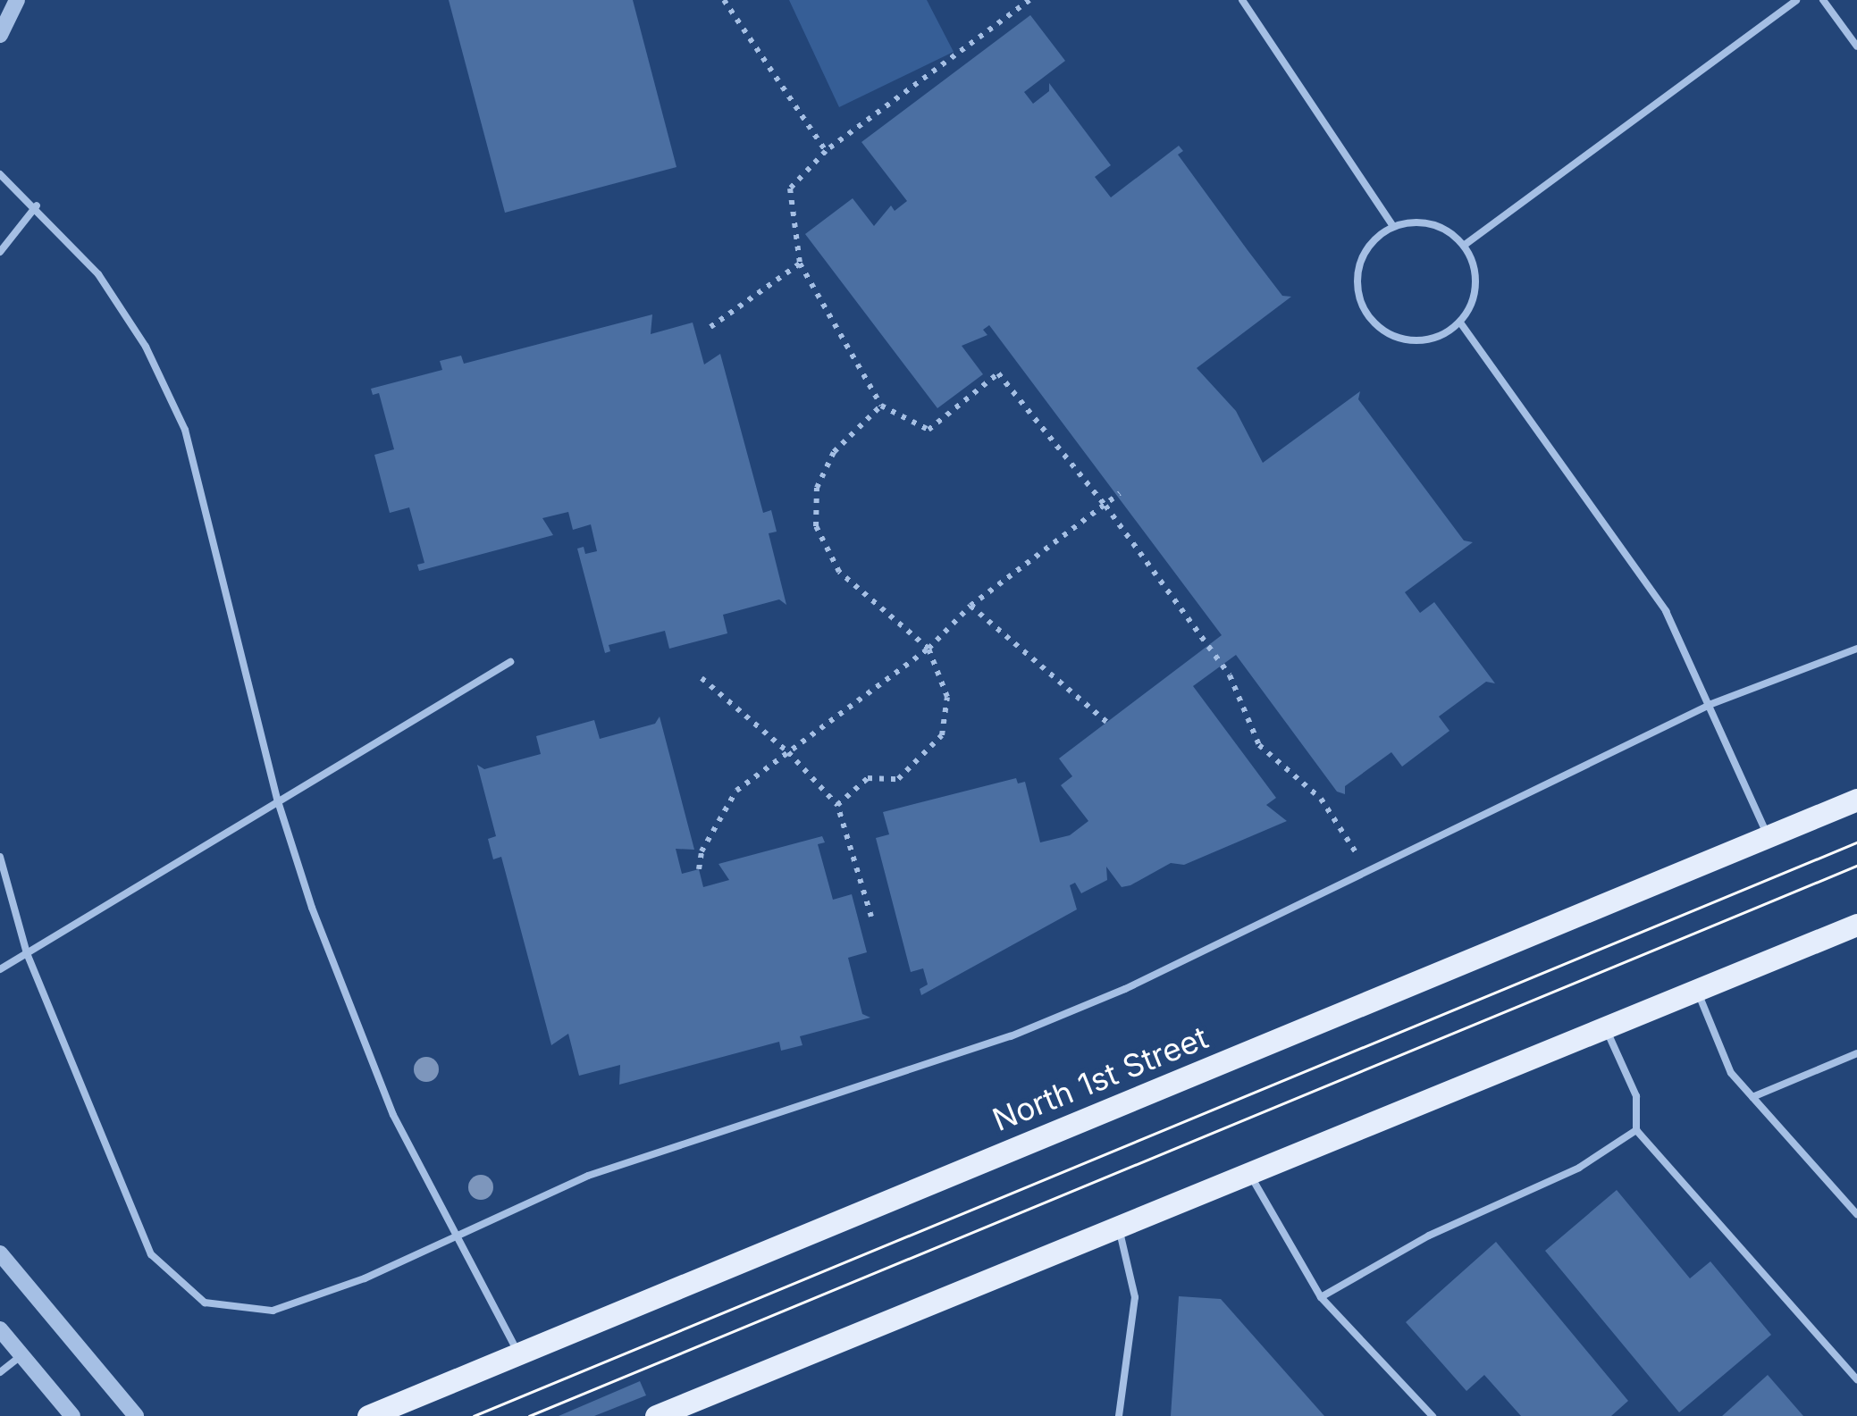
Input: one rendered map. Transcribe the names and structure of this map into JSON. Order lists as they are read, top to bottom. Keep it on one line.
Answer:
{"streets":{"main road":["North 1st Street"]}}
